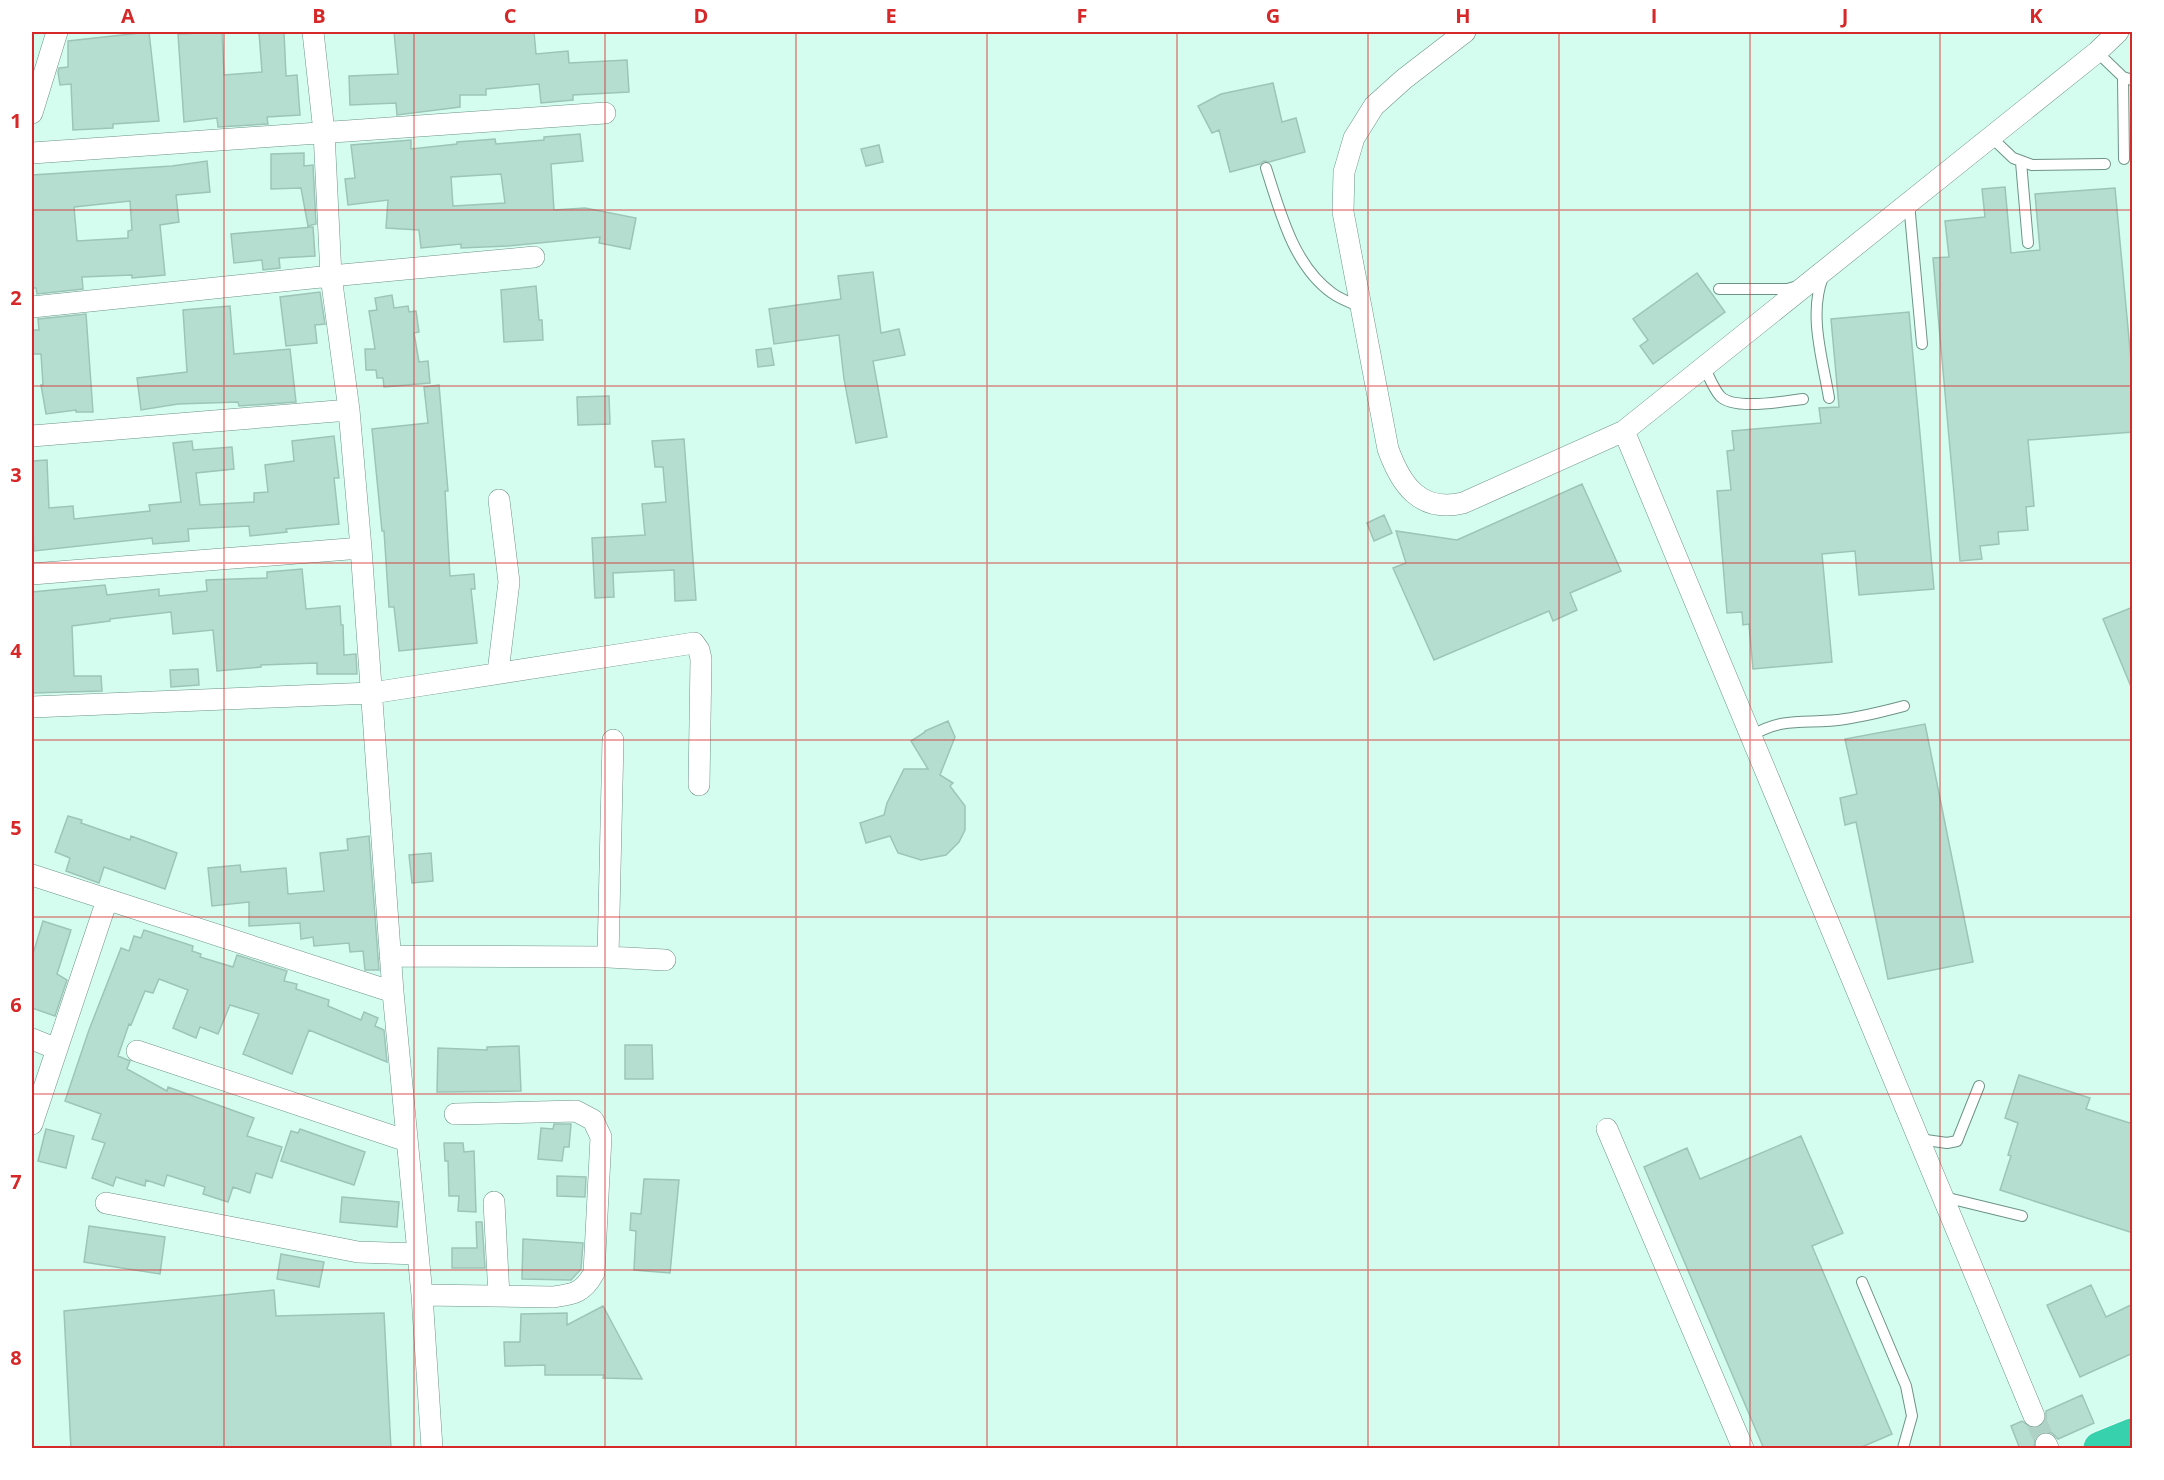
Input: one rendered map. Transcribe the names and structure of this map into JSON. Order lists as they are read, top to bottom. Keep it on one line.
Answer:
{"grid":{"columns":["A","B","C","D","E","F","G","H","I","J","K"],"rows":["1","2","3","4","5","6","7","8"]}}
